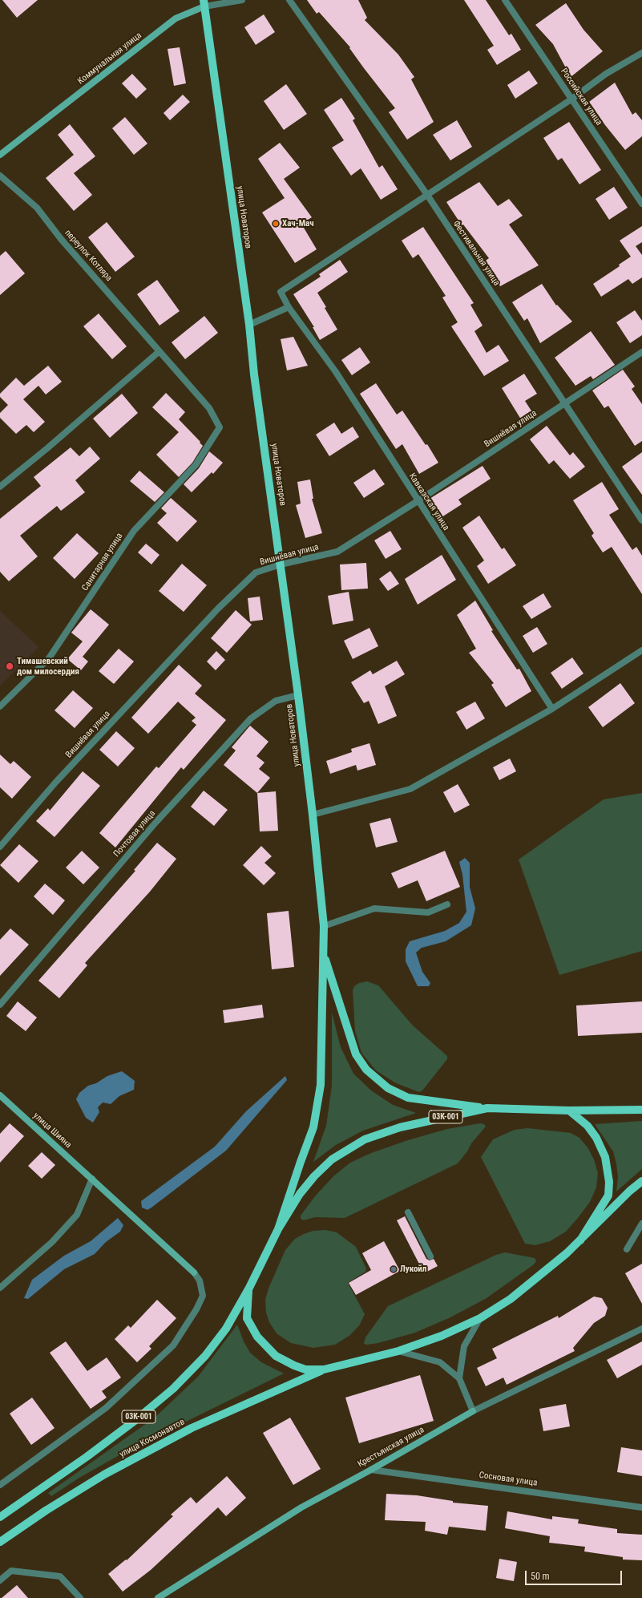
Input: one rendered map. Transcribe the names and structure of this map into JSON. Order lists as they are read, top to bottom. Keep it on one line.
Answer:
{"streets":{"main road":["Коммунальная улица","улица Новаторов","03К-001","улица Шияна","улица Космонавтов","Крестьянская улица"],"street":["Российская улица","Фестивальная улица","переулок Котляра","Вишнёвая улица","Кавказская улица","Санитарная улица","Почтовая улица","Сосновая улица"]},"crossings":[["Коммунальная улица","улица Новаторов"],["улица Новаторов","Вишнёвая улица"],["улица Новаторов","Почтовая улица"],["улица Новаторов","03К-001"],["Фестивальная улица","Вишнёвая улица"],["Фестивальная улица","Кавказская улица"],["переулок Котляра","Санитарная улица"],["Вишнёвая улица","Кавказская улица"],["03К-001","улица Космонавтов"],["Крестьянская улица","Сосновая улица"]],"places":["Хач-Мач","Тимашевский дом милосердия","Лукойл"],"scale_bar":"50 m"}
